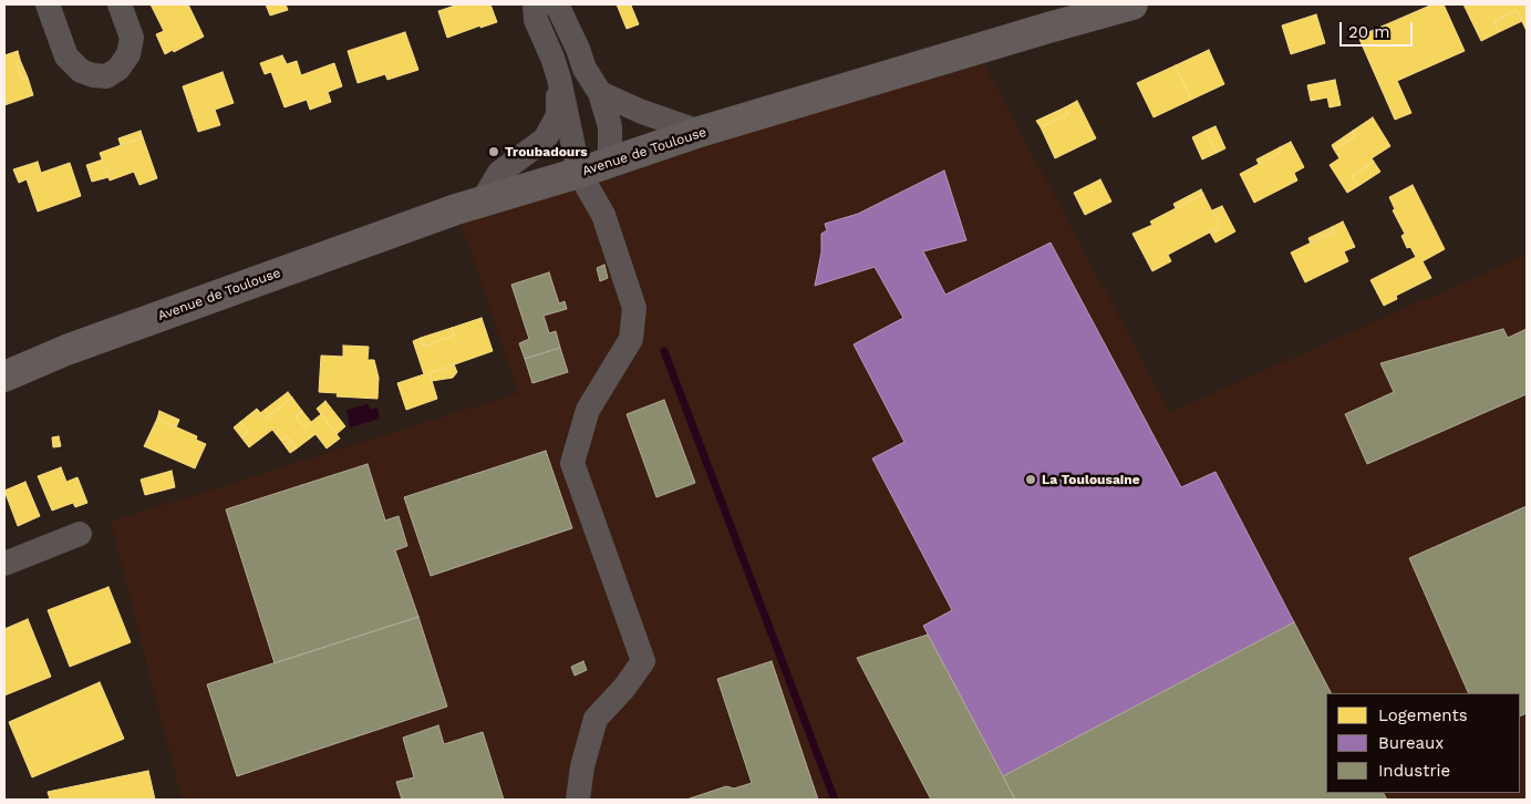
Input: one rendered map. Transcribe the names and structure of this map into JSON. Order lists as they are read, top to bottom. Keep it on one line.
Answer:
{"streets":{"main road":["Avenue de Toulouse"]},"places":["Troubadours","La Toulousaine"],"legend":["Logements","Bureaux","Industrie"],"scale_bar":"20 m"}
